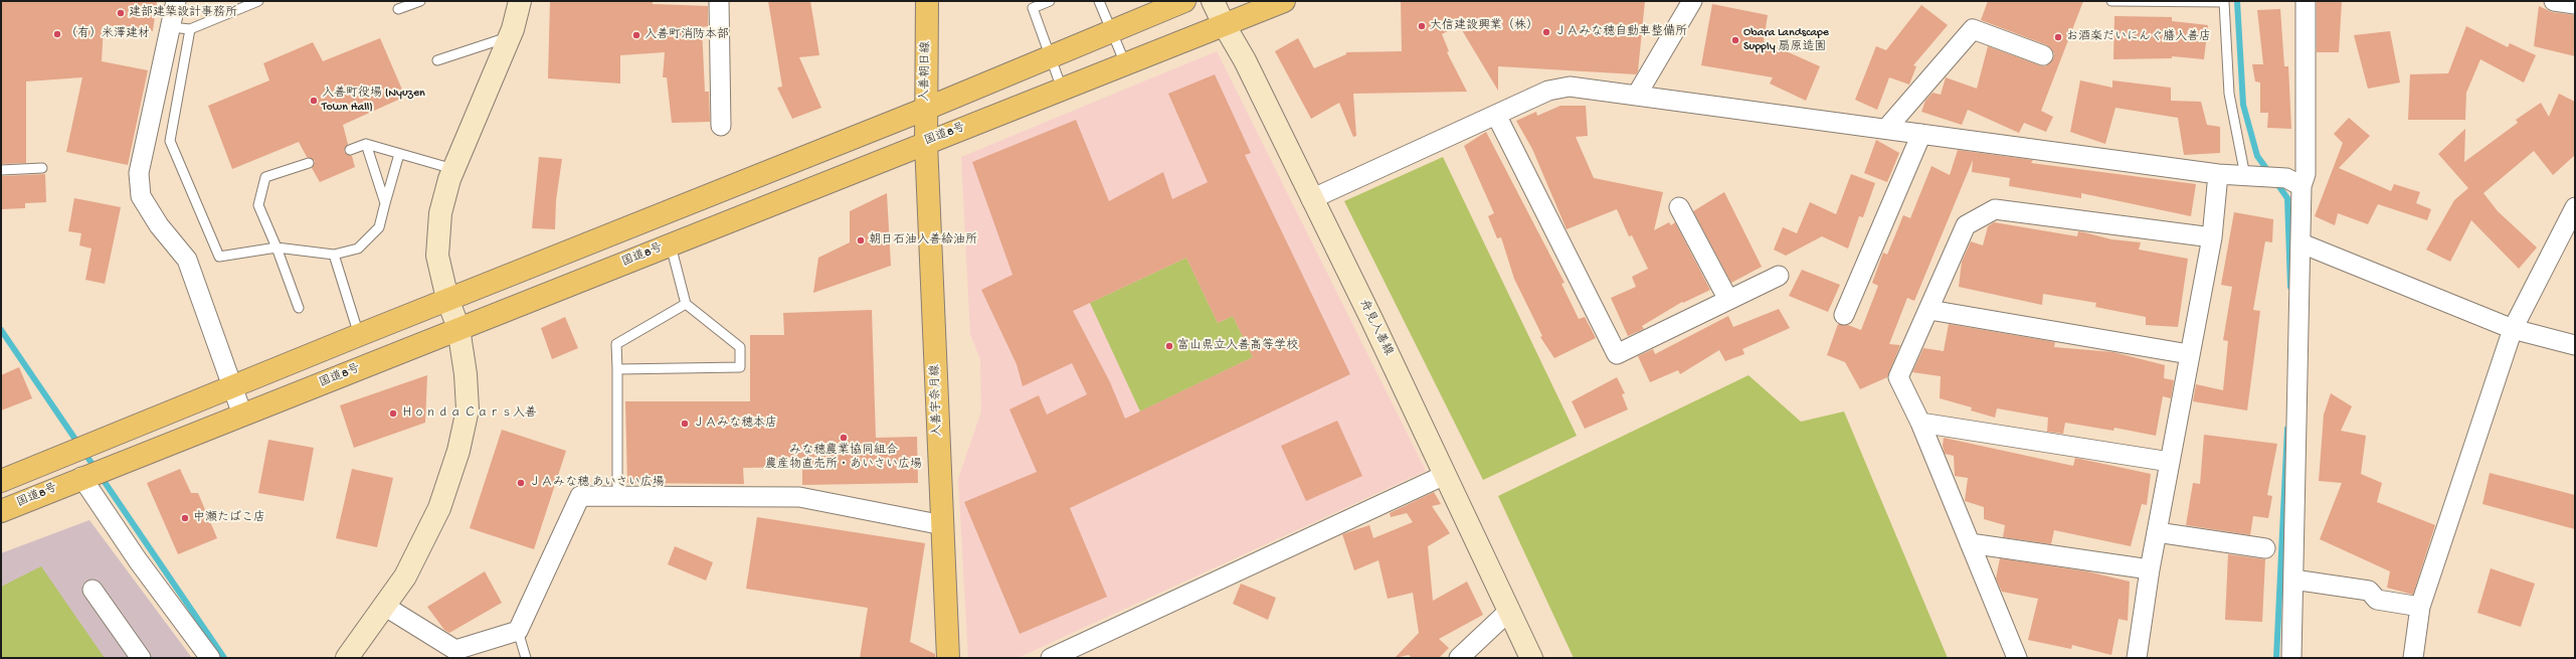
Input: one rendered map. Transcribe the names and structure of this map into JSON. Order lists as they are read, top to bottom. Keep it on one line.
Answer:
{"streets":{"main road":["入善朝日線","国道8号","舟見入善線","入善宇奈月線"]},"crossings":[["入善朝日線","国道8号"],["入善朝日線","入善宇奈月線"],["国道8号","舟見入善線"],["国道8号","入善宇奈月線"]],"places":["建部建築設計事務所","大信建設興業（株）","ＪＡみな穂自動車整備所","（有）米澤建材","入善町消防本部","お酒楽だいにんぐ膳入善店","Obara Landscape Supply 扇原造園","入善町役場 (Nyuzen Town Hall)","朝日石油入善給油所","富山県立入善高等学校","Ｈｏｎｄａ Ｃａｒｓ入善","ＪＡみな穂本店","みな穂農業協同組合 農産物直売所・あいさい広場","ＪＡみな穂 あいさい広場","中瀬たばこ店"]}
